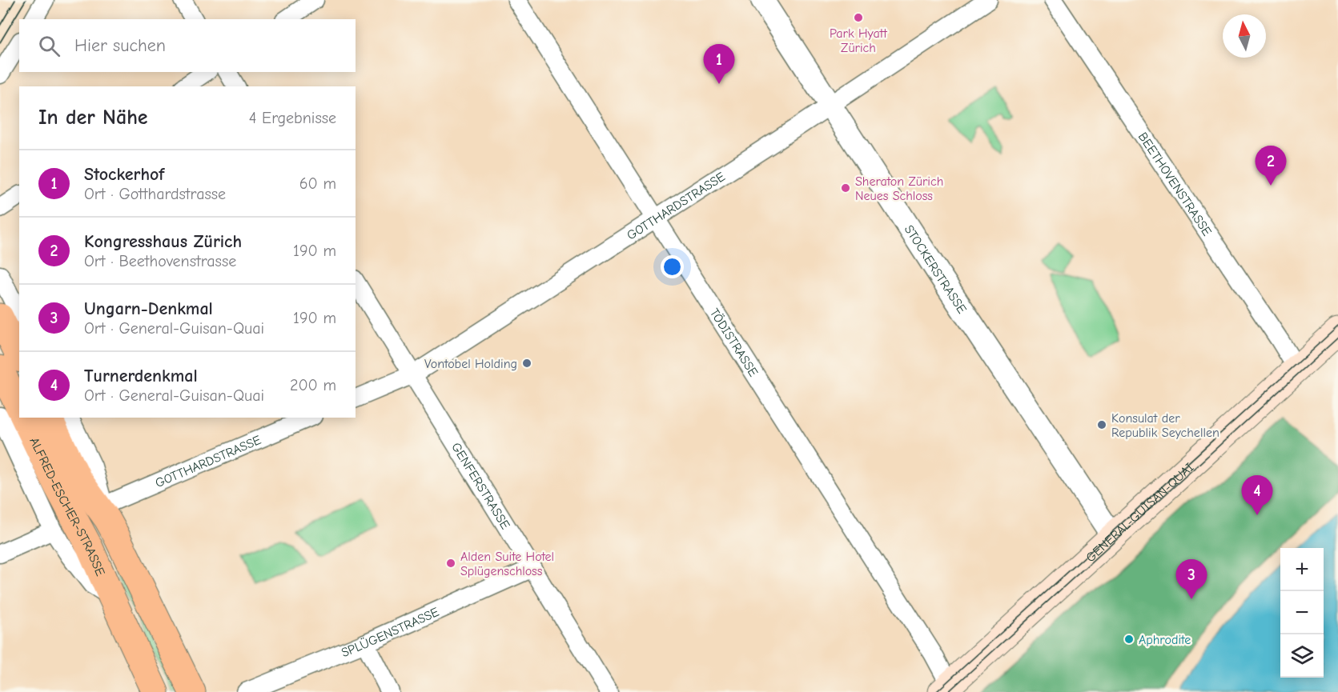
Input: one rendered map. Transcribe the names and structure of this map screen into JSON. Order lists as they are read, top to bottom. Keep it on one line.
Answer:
{"streets":{"main road":["ALFRED-ESCHER-STRASSE","GENERAL-GUISAN-QUAI"],"street":["BEETHOVENSTRASSE","GOTTHARDSTRASSE","STOCKERSTRASSE","TÖDISTRASSE","GENFERSTRASSE","SPLÜGENSTRASSE"]},"crossings":[["BEETHOVENSTRASSE","GENERAL-GUISAN-QUAI"],["GOTTHARDSTRASSE","STOCKERSTRASSE"],["GOTTHARDSTRASSE","TÖDISTRASSE"],["GOTTHARDSTRASSE","GENFERSTRASSE"],["GOTTHARDSTRASSE","ALFRED-ESCHER-STRASSE"],["STOCKERSTRASSE","GENERAL-GUISAN-QUAI"],["TÖDISTRASSE","GENERAL-GUISAN-QUAI"],["GENFERSTRASSE","SPLÜGENSTRASSE"]],"places":["Park Hyatt Zürich","Sheraton Zürich Neues Schloss","Vontobel Holding","Konsulat der Republik Seychellen","Alden Suite Hotel Splügenschloss","Aphrodite"],"north":"top","page":{"search":"Hier suchen","pins":["1","2","4","3"],"heading":["In der Nähe","4 Ergebnisse"],"list":[{"mark":"1","name":"Stockerhof","note":"Ort · Gotthardstrasse","value":"60 m"},{"mark":"2","name":"Kongresshaus Zürich","note":"Ort · Beethovenstrasse","value":"190 m"},{"mark":"3","name":"Ungarn-Denkmal","note":"Ort · General-Guisan-Quai","value":"190 m"},{"mark":"4","name":"Turnerdenkmal","note":"Ort · General-Guisan-Quai","value":"200 m"}],"map_buttons":["+","−"]}}
